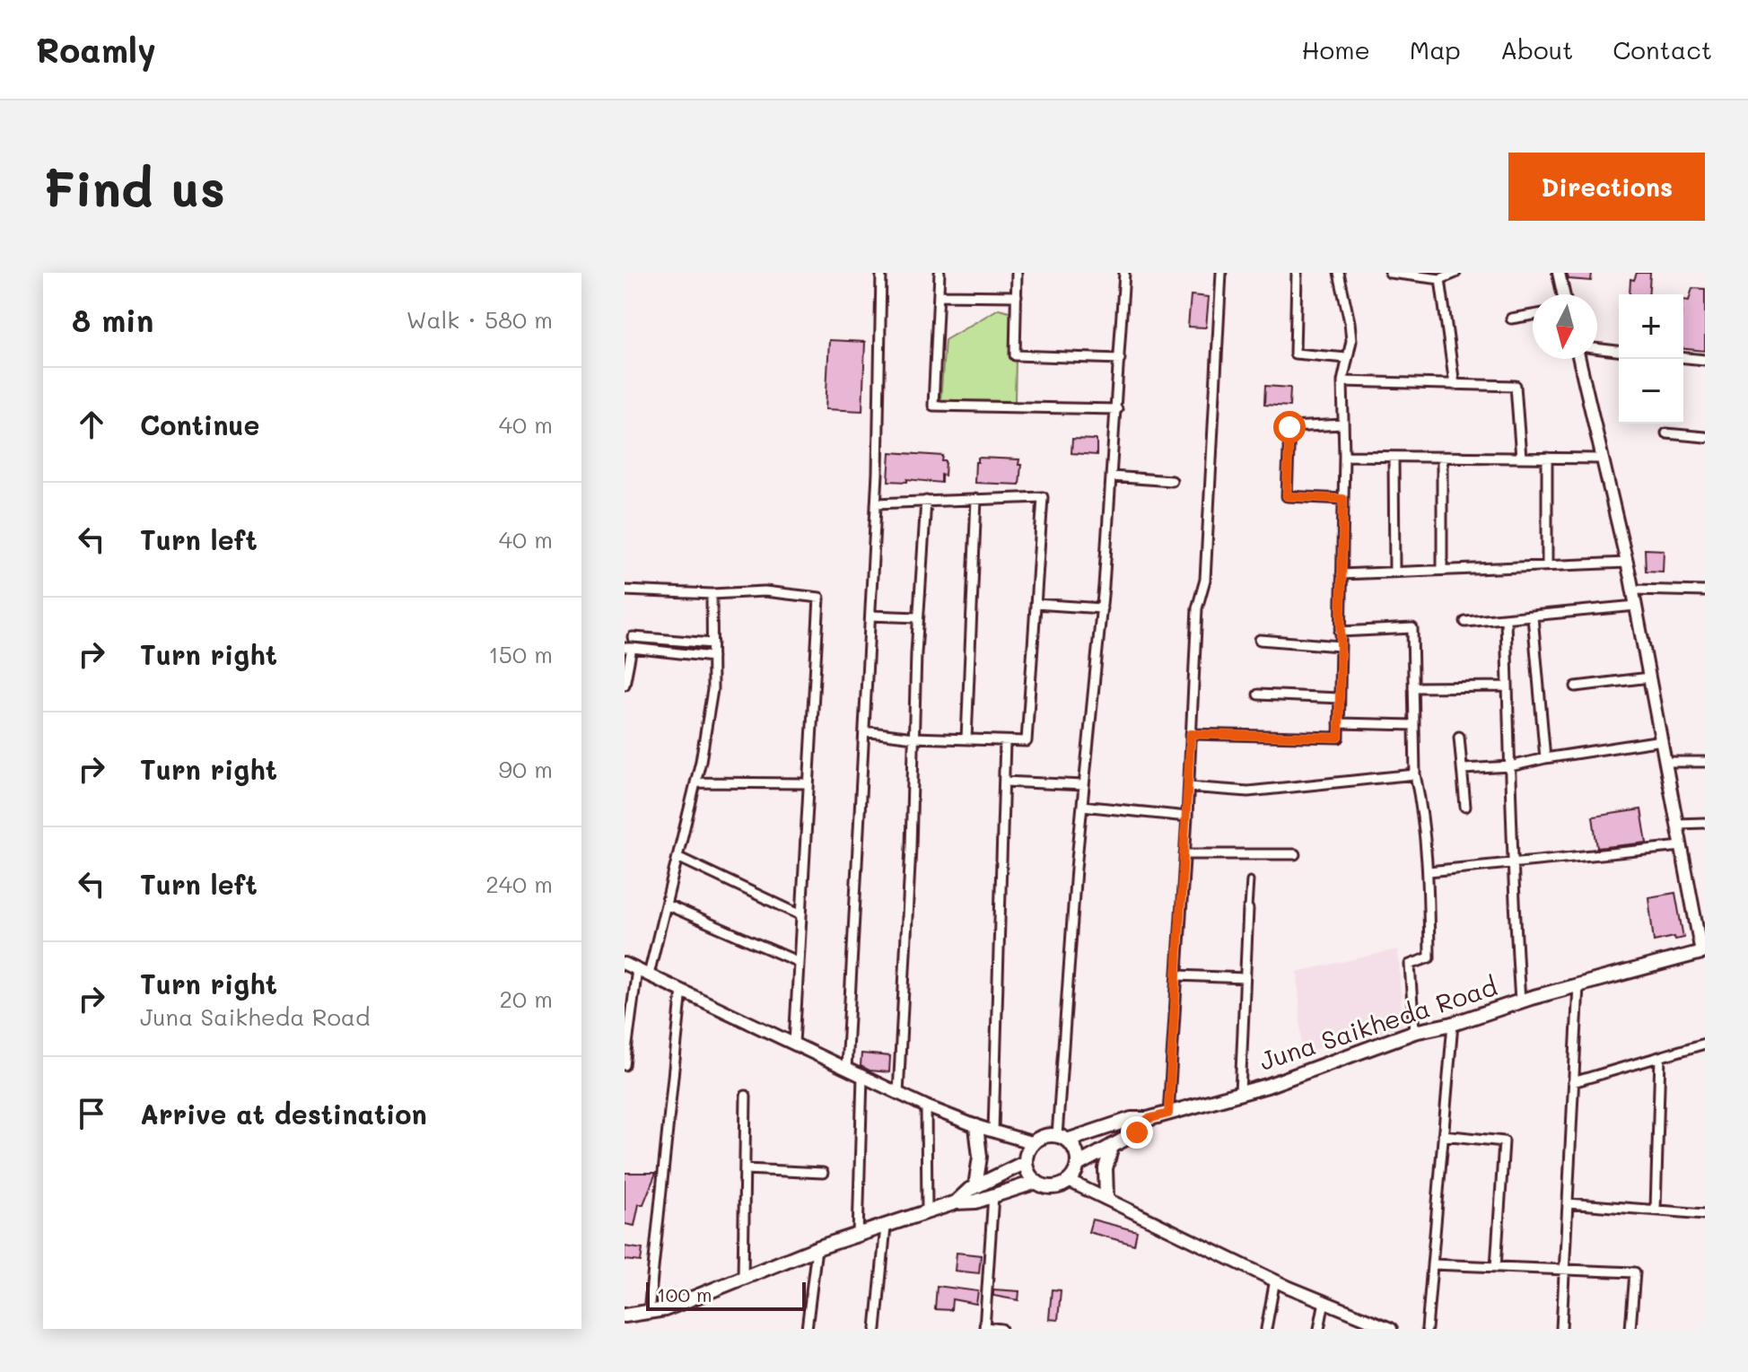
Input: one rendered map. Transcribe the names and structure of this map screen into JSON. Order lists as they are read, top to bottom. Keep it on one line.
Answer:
{"streets":{"main road":["Juna Saikheda Road"]},"scale_bar":"100 m","north":"bottom","page":{"header":"Roamly","nav":["Home","Map","About","Contact"],"buttons":"Directions","title":"Find us","heading":["8 min","Walk · 580 m"],"map_buttons":["+","−"],"list":[["Continue","40 m"],["Turn left","40 m"],["Turn right","150 m"],["Turn right","90 m"],["Turn left","240 m"],["Turn right","Juna Saikheda Road","20 m"],"Arrive at destination"],"scale":"100 m"}}
